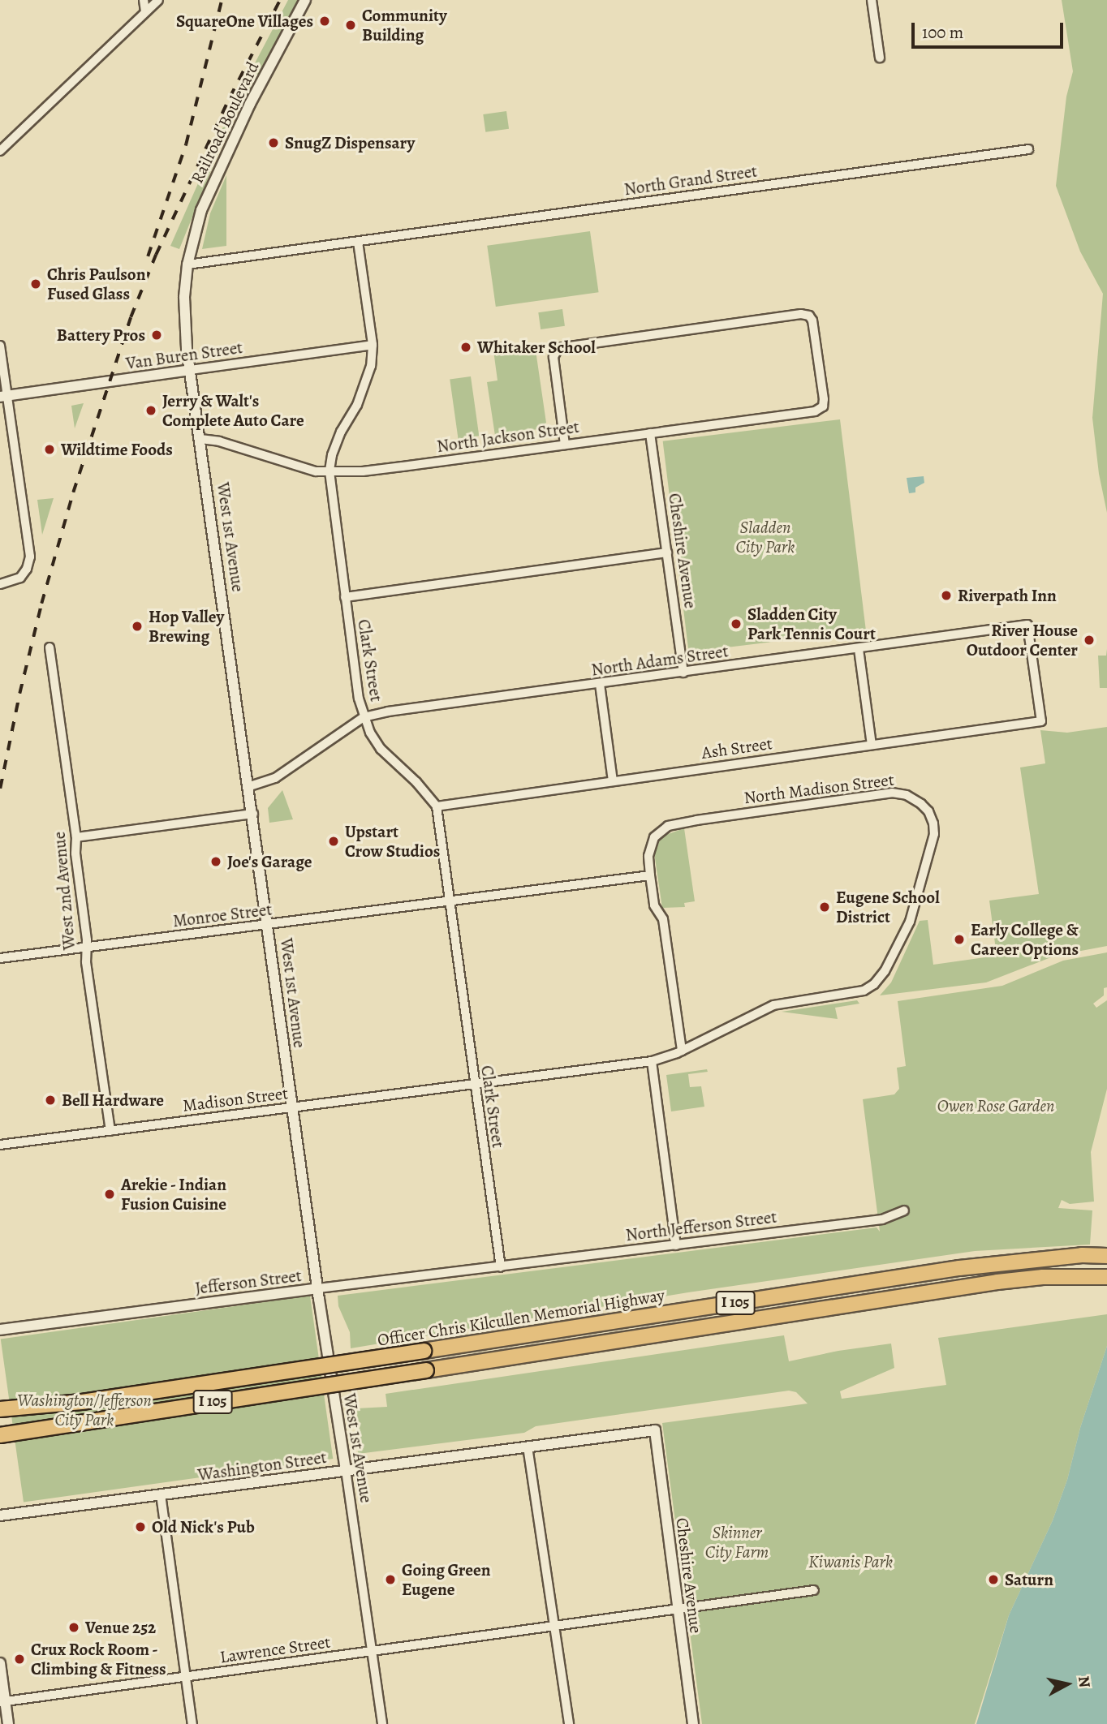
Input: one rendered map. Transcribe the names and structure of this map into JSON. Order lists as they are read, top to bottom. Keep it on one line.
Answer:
{"streets":{"highway":["I 105","Officer Chris Kilcullen Memorial Highway"],"street":["Railroad Boulevard","North Grand Street","Van Buren Street","North Jackson Street","West 1st Avenue","Cheshire Avenue","Clark Street","North Adams Street","Ash Street","North Madison Street","West 2nd Avenue","Monroe Street","Madison Street","North Jefferson Street","Jefferson Street","Washington Street","Lawrence Street"]},"crossings":[["Railroad Boulevard","North Grand Street"],["Railroad Boulevard","West 1st Avenue"],["North Grand Street","West 1st Avenue"],["North Grand Street","Clark Street"],["Van Buren Street","West 1st Avenue"],["Van Buren Street","Clark Street"],["North Jackson Street","West 1st Avenue"],["North Jackson Street","Cheshire Avenue"],["North Jackson Street","Clark Street"],["West 1st Avenue","Monroe Street"],["West 1st Avenue","Madison Street"],["West 1st Avenue","Jefferson Street"],["West 1st Avenue","Washington Street"],["West 1st Avenue","Lawrence Street"],["Cheshire Avenue","North Adams Street"],["Cheshire Avenue","Washington Street"],["Cheshire Avenue","Lawrence Street"],["Clark Street","North Adams Street"],["Clark Street","Ash Street"],["Clark Street","North Madison Street"],["Clark Street","Monroe Street"],["Clark Street","Madison Street"],["Clark Street","North Jefferson Street"],["Clark Street","Jefferson Street"],["North Adams Street","Ash Street"],["North Madison Street","Monroe Street"],["North Madison Street","Madison Street"],["West 2nd Avenue","Monroe Street"],["West 2nd Avenue","Madison Street"],["North Jefferson Street","Jefferson Street"],["I 105","Officer Chris Kilcullen Memorial Highway"]],"parks":["Sladden City Park","Owen Rose Garden","Washington/Jefferson City Park","Skinner City Farm","Kiwanis Park"],"places":["SquareOne Villages","Community Building","SnugZ Dispensary","Chris Paulson Fused Glass","Battery Pros","Whitaker School","Jerry & Walt's Complete Auto Care","Wildtime Foods","Riverpath Inn","Sladden City Park Tennis Court","Hop Valley Brewing","River House Outdoor Center","Upstart Crow Studios","Joe's Garage","Eugene School District","Early College & Career Options","Bell Hardware","Arekie - Indian Fusion Cuisine","Old Nick's Pub","Going Green Eugene","Saturn","Venue 252","Crux Rock Room - Climbing & Fitness"],"scale_bar":"100 m","north":"right"}
